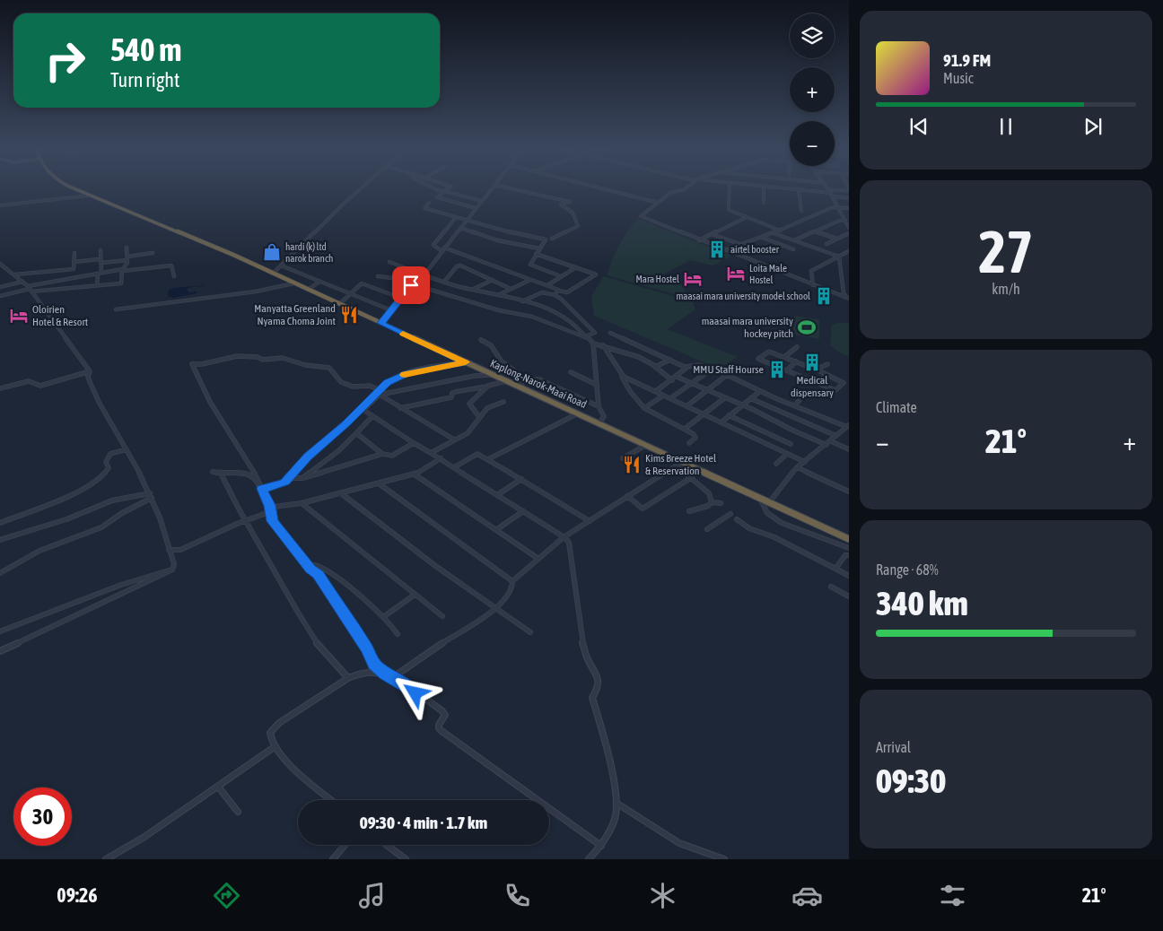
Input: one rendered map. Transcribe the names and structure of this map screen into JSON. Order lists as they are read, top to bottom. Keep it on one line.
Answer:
{"streets":{"highway":["Kaplong-Narok-Maai Road"]},"places":{"building":["airtel booster","maasai mara university model school","Medical dispensary","MMU Staff Hourse"],"shop":["hardi (k) ltd narok branch"],"hotel":["Loita Male Hostel","Mara Hostel","Oloirien Hotel & Resort"],"restaurant":["Manyatta Greenland Nyama Choma Joint","Kims Breeze Hotel & Reservation"],"sports":["maasai mara university hockey pitch"]},"page":{"map_buttons":["+","−"],"turn":["540 m","Turn right"],"song":["91.9 FM","Music"],"tile":[["27","km/h"],"Climate",["Range · 68%","340 km"],["Arrival","09:30"]],"heat":["−","21°","+"],"limit":"30","trip":"09:30 · 4 min · 1.7 km","tabs":["09:26","21°"]}}
